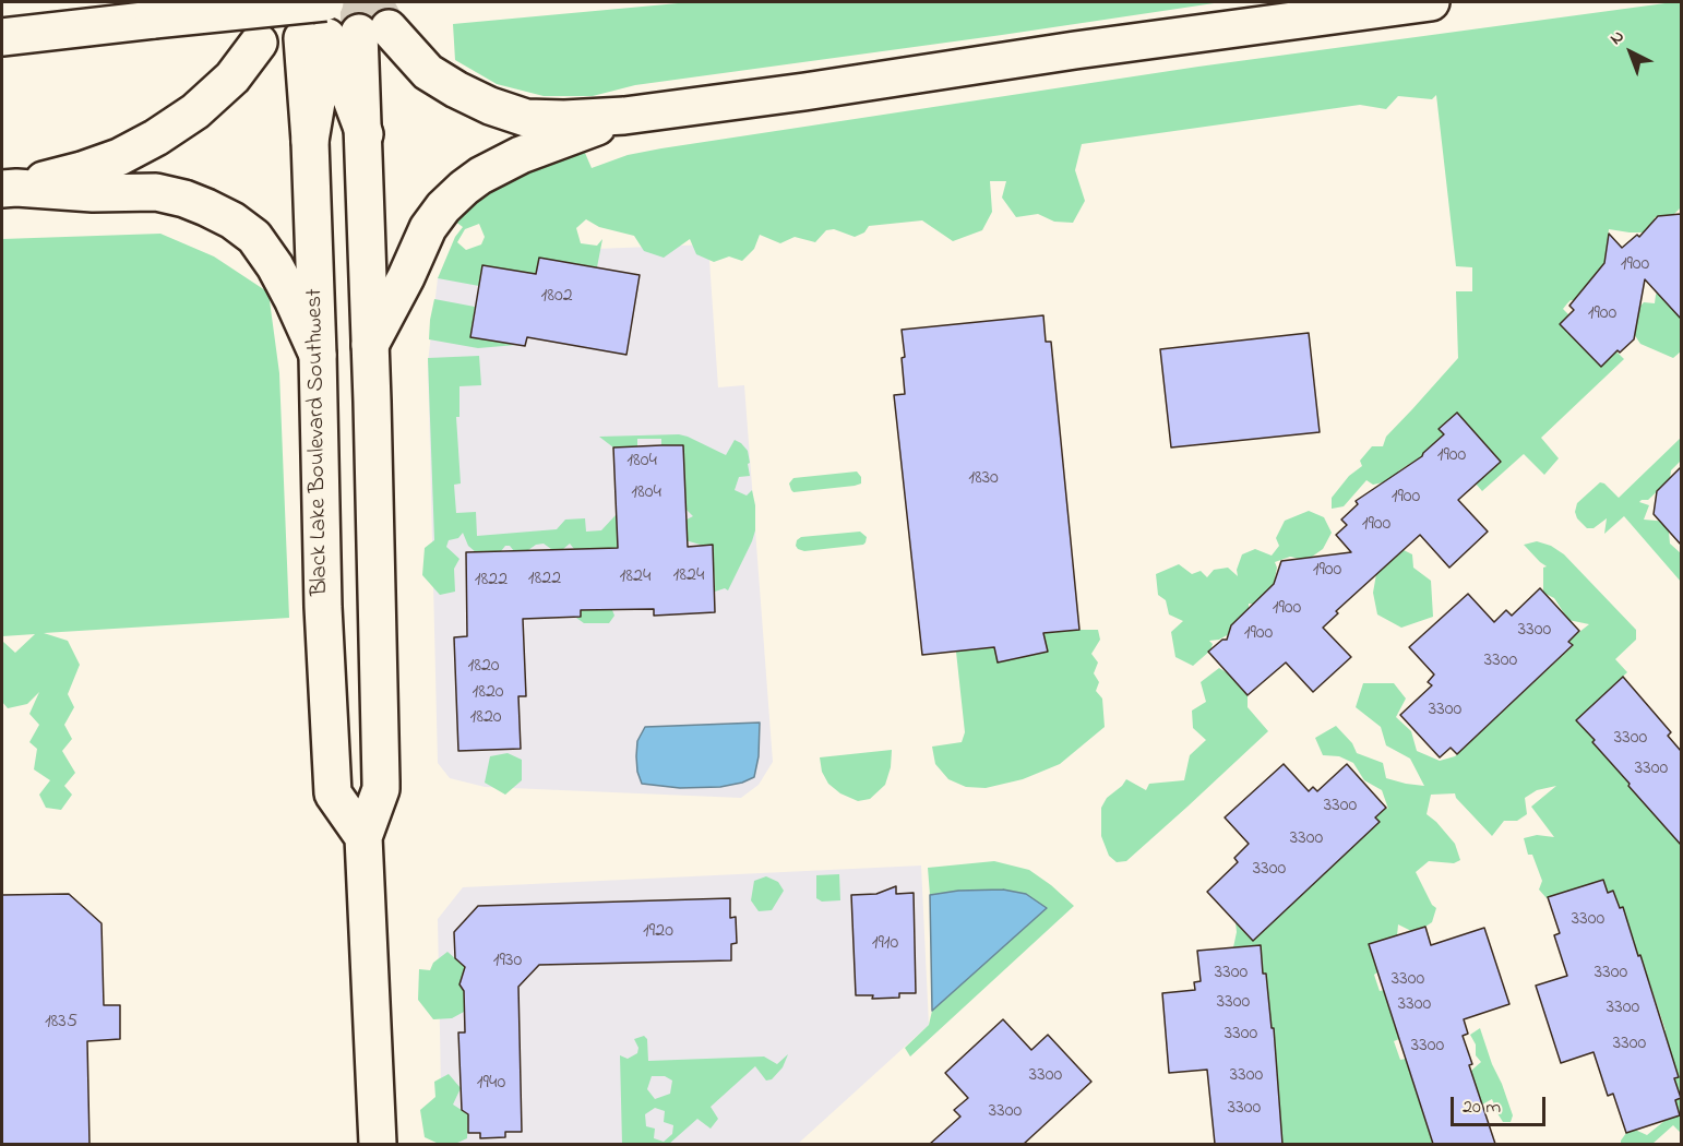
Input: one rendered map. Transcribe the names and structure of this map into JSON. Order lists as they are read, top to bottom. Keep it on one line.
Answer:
{"streets":{"main road":["Black Lake Boulevard Southwest"]},"house_numbers":["1900","1802","1900","1900","1804","1830","1804","1900","1900","1900","1824","1824","1822","1822","1900","3300","1900","3300","1820","1820","3300","1820","3300","3300","3300","3300","3300","3300","1920","1910","1930","3300","3300","3300","3300","3300","3300","1835","3300","3300","3300","3300","3300","1940","3300","3300"],"scale_bar":"20 m","north":"top left"}
